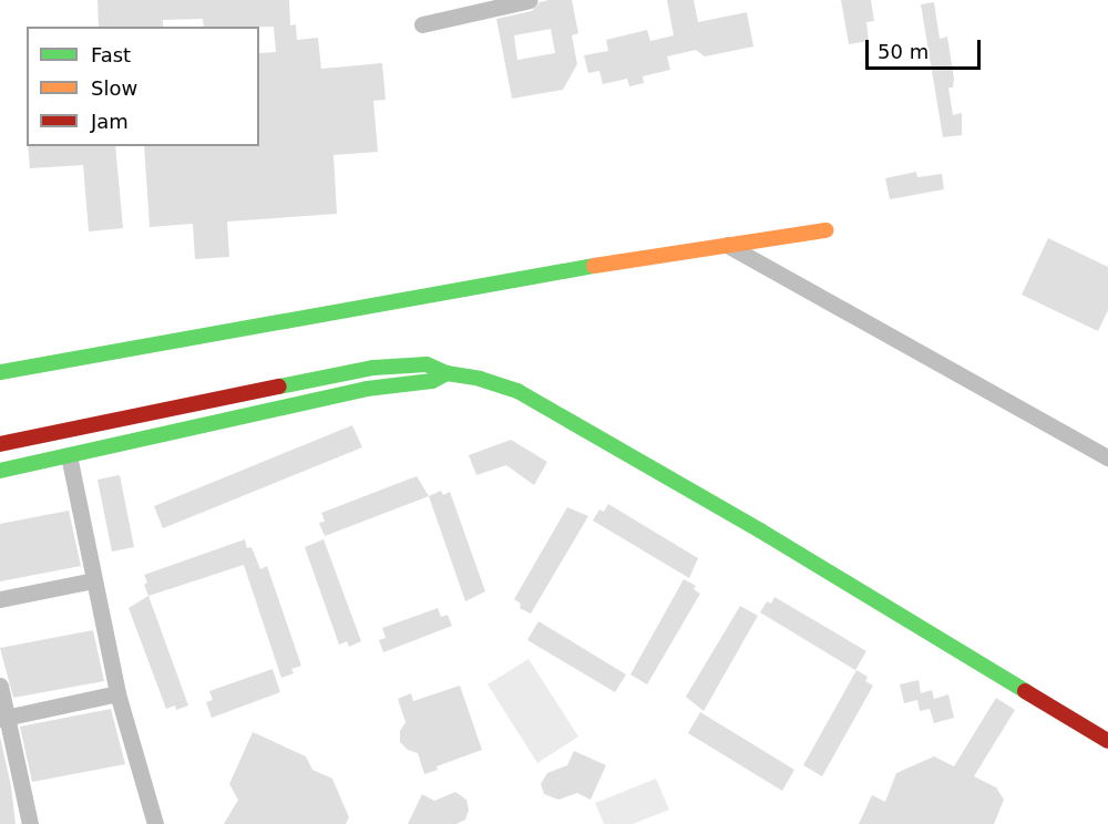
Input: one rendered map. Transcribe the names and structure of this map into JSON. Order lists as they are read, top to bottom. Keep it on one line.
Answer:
{"legend":["Fast","Slow","Jam"],"scale_bar":"50 m"}
